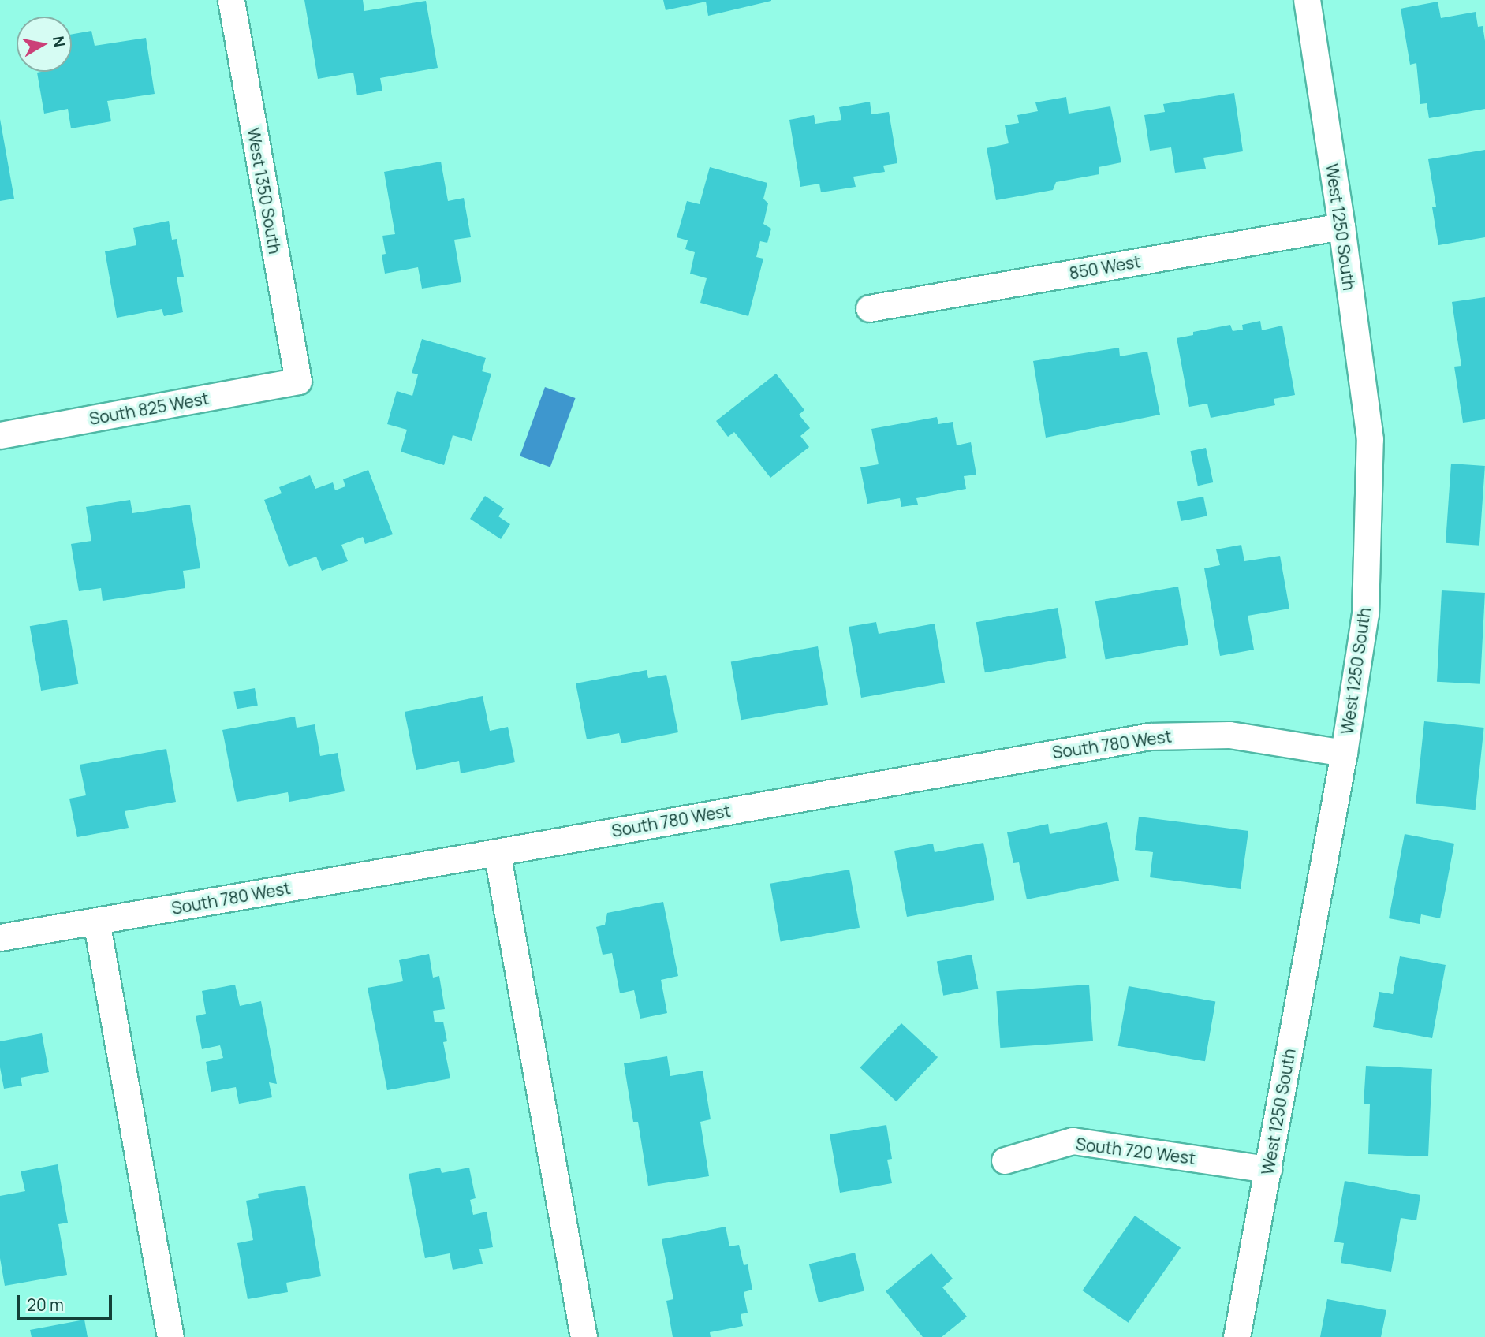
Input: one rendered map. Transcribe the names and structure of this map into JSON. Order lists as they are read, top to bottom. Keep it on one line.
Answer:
{"streets":{"street":["West 1350 South","West 1250 South","850 West","South 825 West","South 780 West","South 720 West"]},"crossings":[["West 1350 South","South 825 West"],["West 1250 South","850 West"],["West 1250 South","South 780 West"],["West 1250 South","South 720 West"]],"scale_bar":"20 m","north":"right"}
